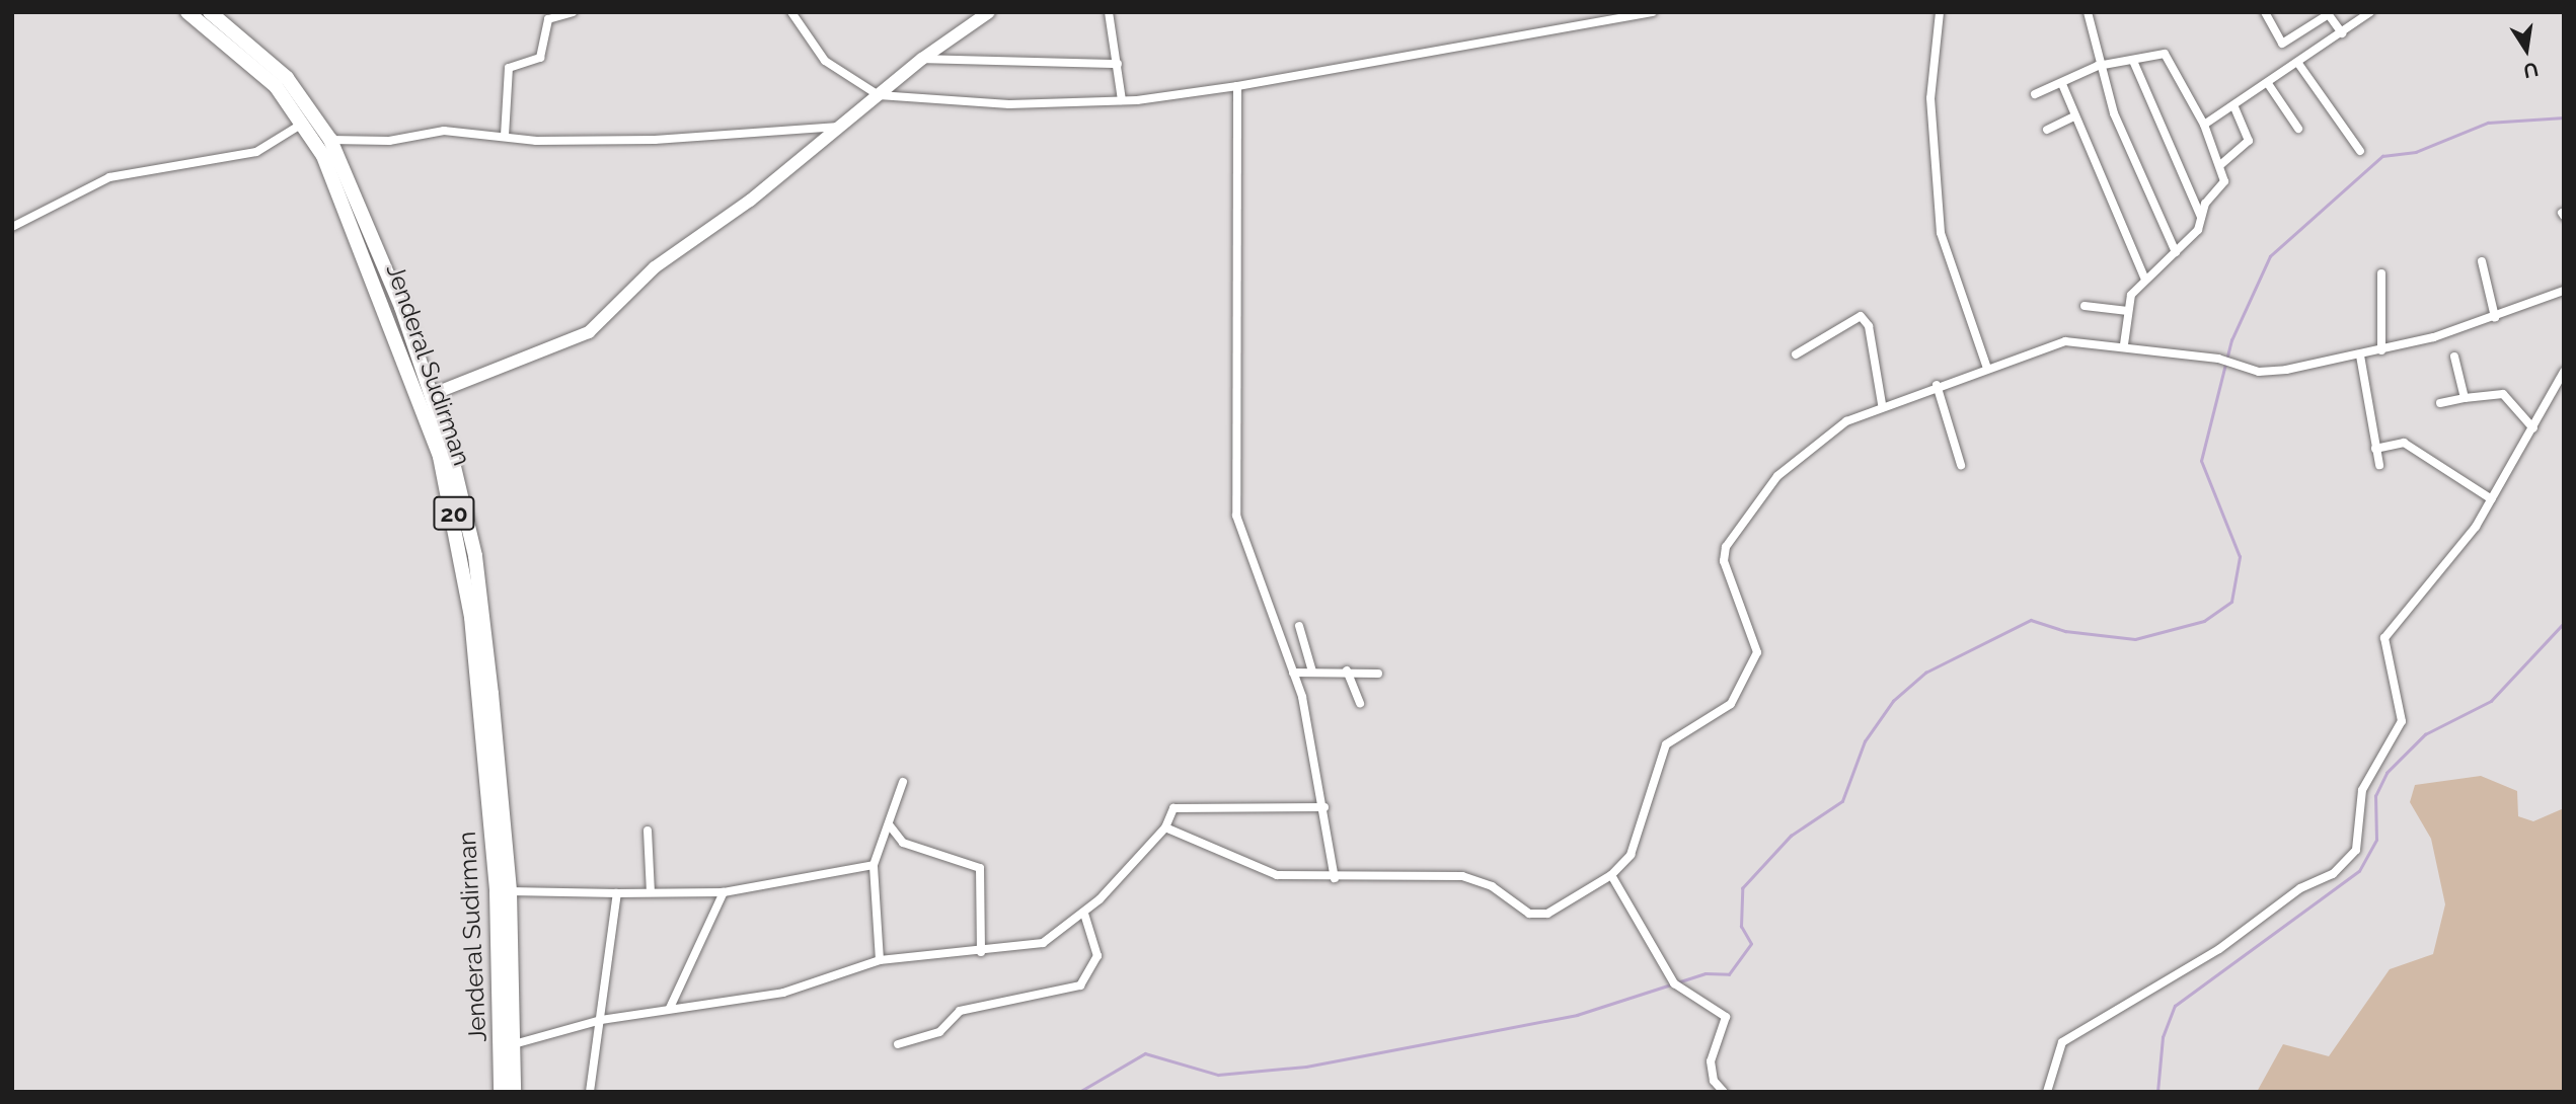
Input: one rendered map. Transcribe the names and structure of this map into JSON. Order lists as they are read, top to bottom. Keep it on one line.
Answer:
{"streets":{"highway":["Jenderal Sudirman","20"]},"north":"bottom"}
